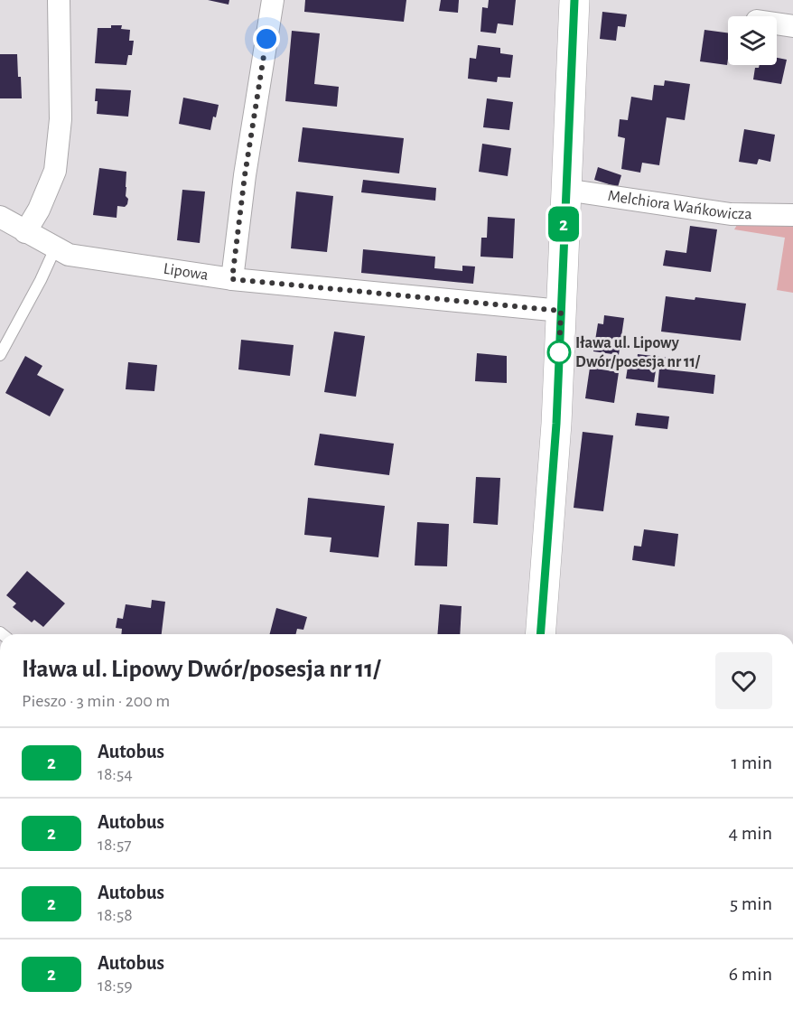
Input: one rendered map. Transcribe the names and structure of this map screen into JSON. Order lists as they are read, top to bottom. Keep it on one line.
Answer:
{"streets":{"street":["Melchiora Wańkowicza","Lipowa"]},"places":["Iława ul. Lipowy Dwór/posesja nr 11/"],"lines":["bus line 2"],"page":{"on_map":"2","heading":["Iława ul. Lipowy Dwór/posesja nr 11/","Pieszo · 3 min · 200 m"],"list":[{"mark":"2","name":"Autobus","note":"18:54","value":"1 min"},{"mark":"2","name":"Autobus","note":"18:57","value":"4 min"},{"mark":"2","name":"Autobus","note":"18:58","value":"5 min"},{"mark":"2","name":"Autobus","note":"18:59","value":"6 min"}]}}
